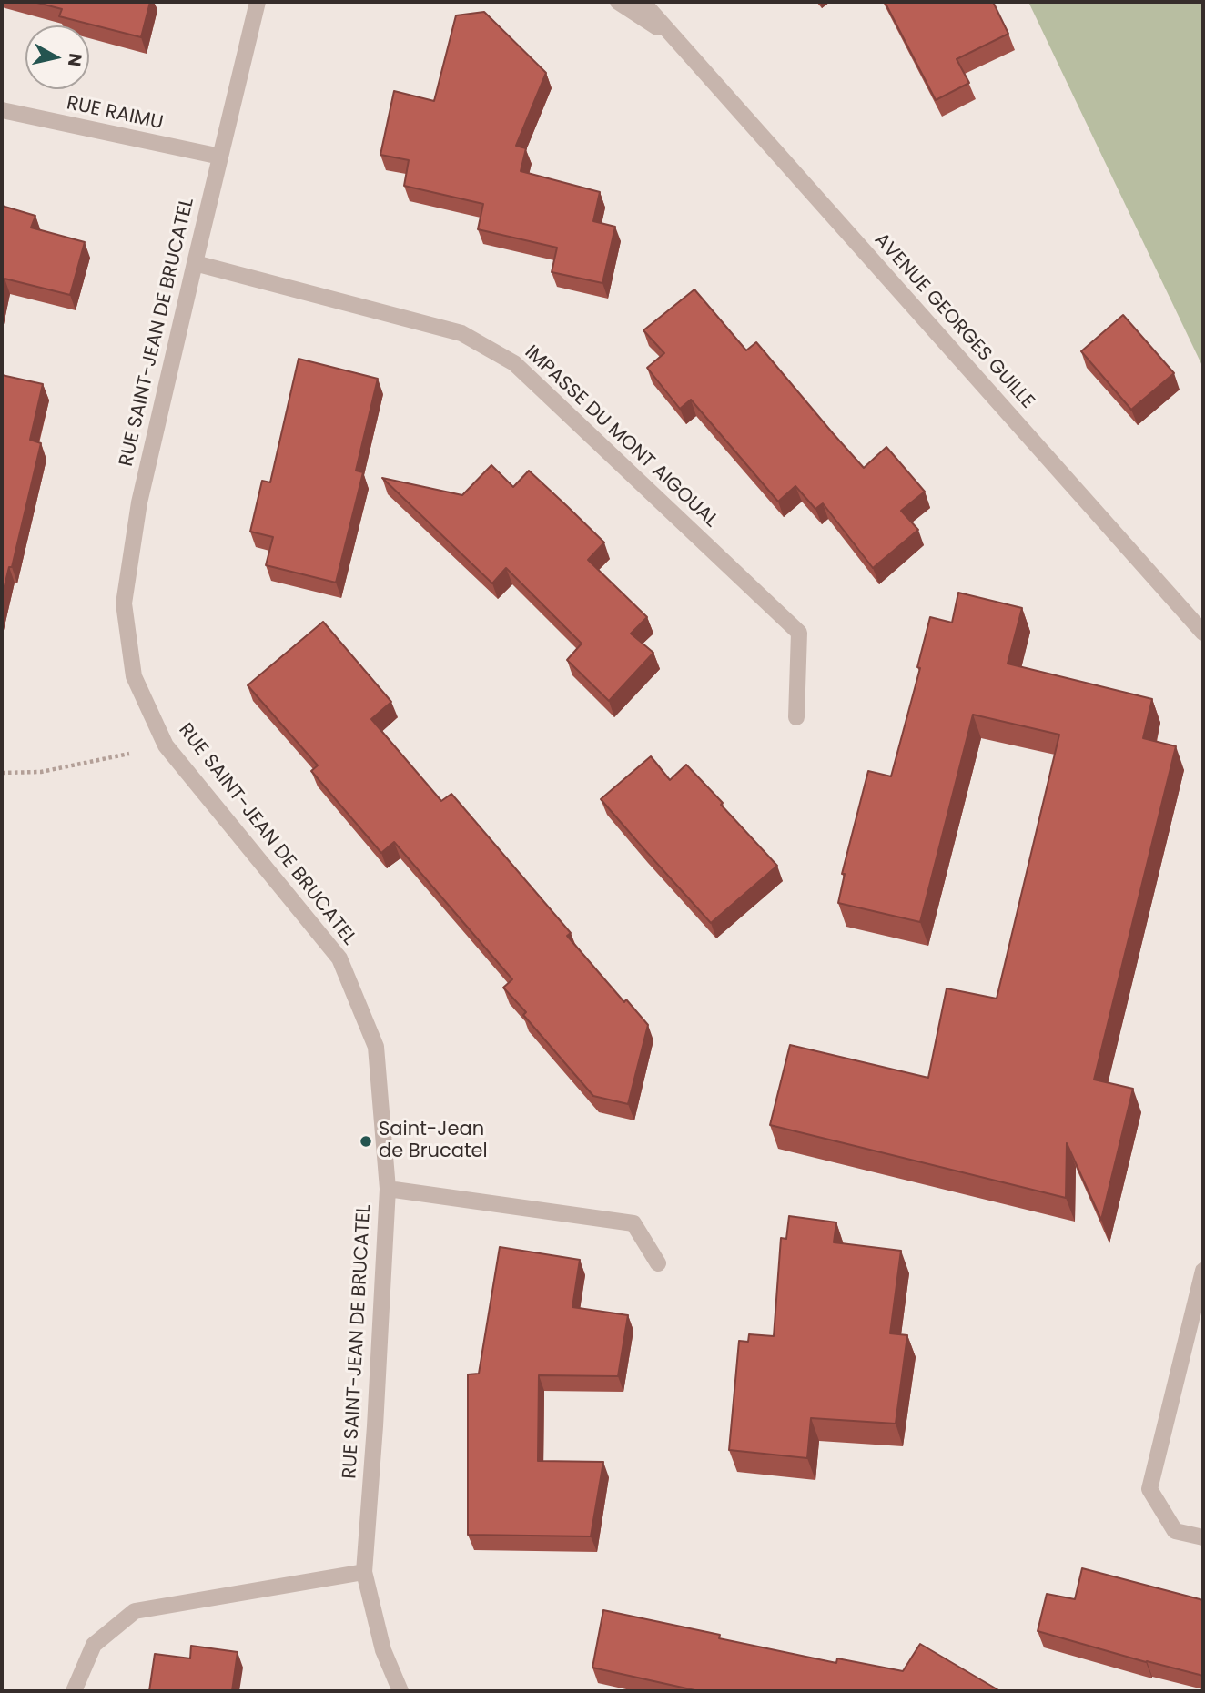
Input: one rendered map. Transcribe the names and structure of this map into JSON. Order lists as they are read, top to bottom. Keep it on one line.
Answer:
{"streets":{"street":["RUE RAIMU","AVENUE GEORGES GUILLE","RUE SAINT-JEAN DE BRUCATEL","IMPASSE DU MONT AIGOUAL"]},"crossings":[["RUE RAIMU","RUE SAINT-JEAN DE BRUCATEL"],["RUE SAINT-JEAN DE BRUCATEL","IMPASSE DU MONT AIGOUAL"]],"places":["Saint-Jean de Brucatel"],"north":"right"}
